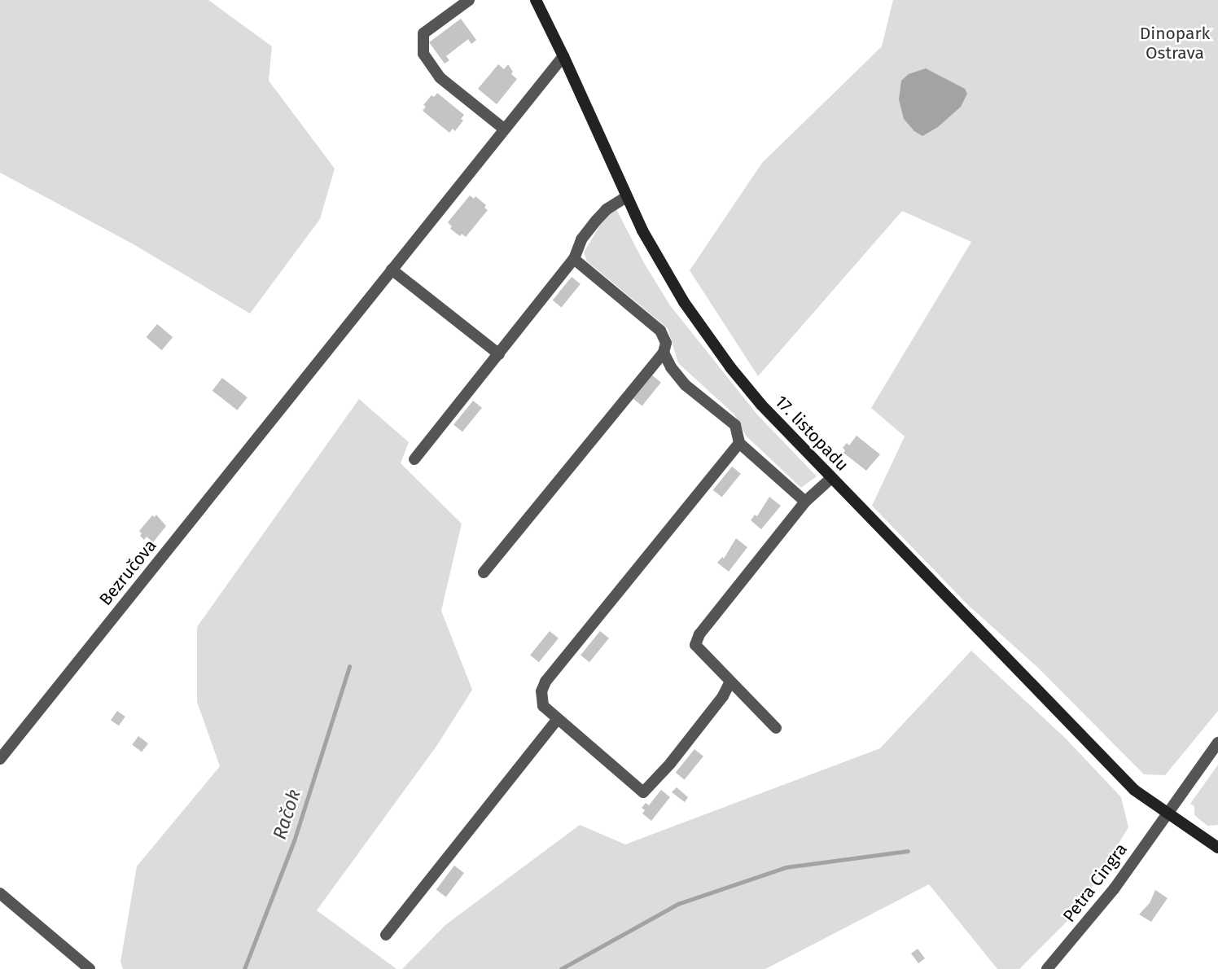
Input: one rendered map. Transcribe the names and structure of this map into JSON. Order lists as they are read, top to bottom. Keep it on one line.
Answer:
{"streets":{"main road":["17. listopadu"],"street":["Bezručova","Petra Cingra"]},"crossings":[["17. listopadu","Bezručova"],["17. listopadu","Petra Cingra"]],"water":["Račok"],"parks":["Dinopark Ostrava"]}
